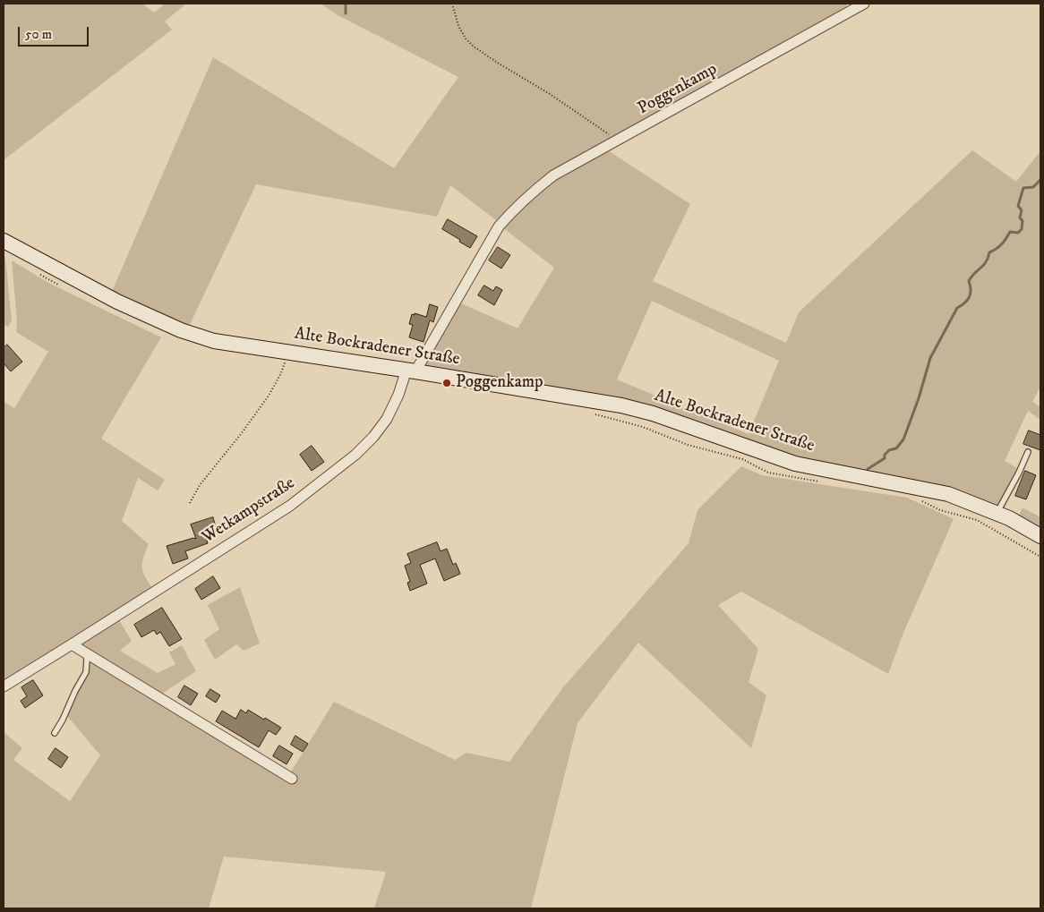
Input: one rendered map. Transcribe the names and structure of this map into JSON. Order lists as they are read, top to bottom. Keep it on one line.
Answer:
{"streets":{"street":["Poggenkamp","Alte Bockradener Straße","Wetkampstraße"]},"crossings":[["Poggenkamp","Alte Bockradener Straße"],["Poggenkamp","Wetkampstraße"],["Alte Bockradener Straße","Wetkampstraße"]],"places":["Poggenkamp"],"scale_bar":"50 m"}
